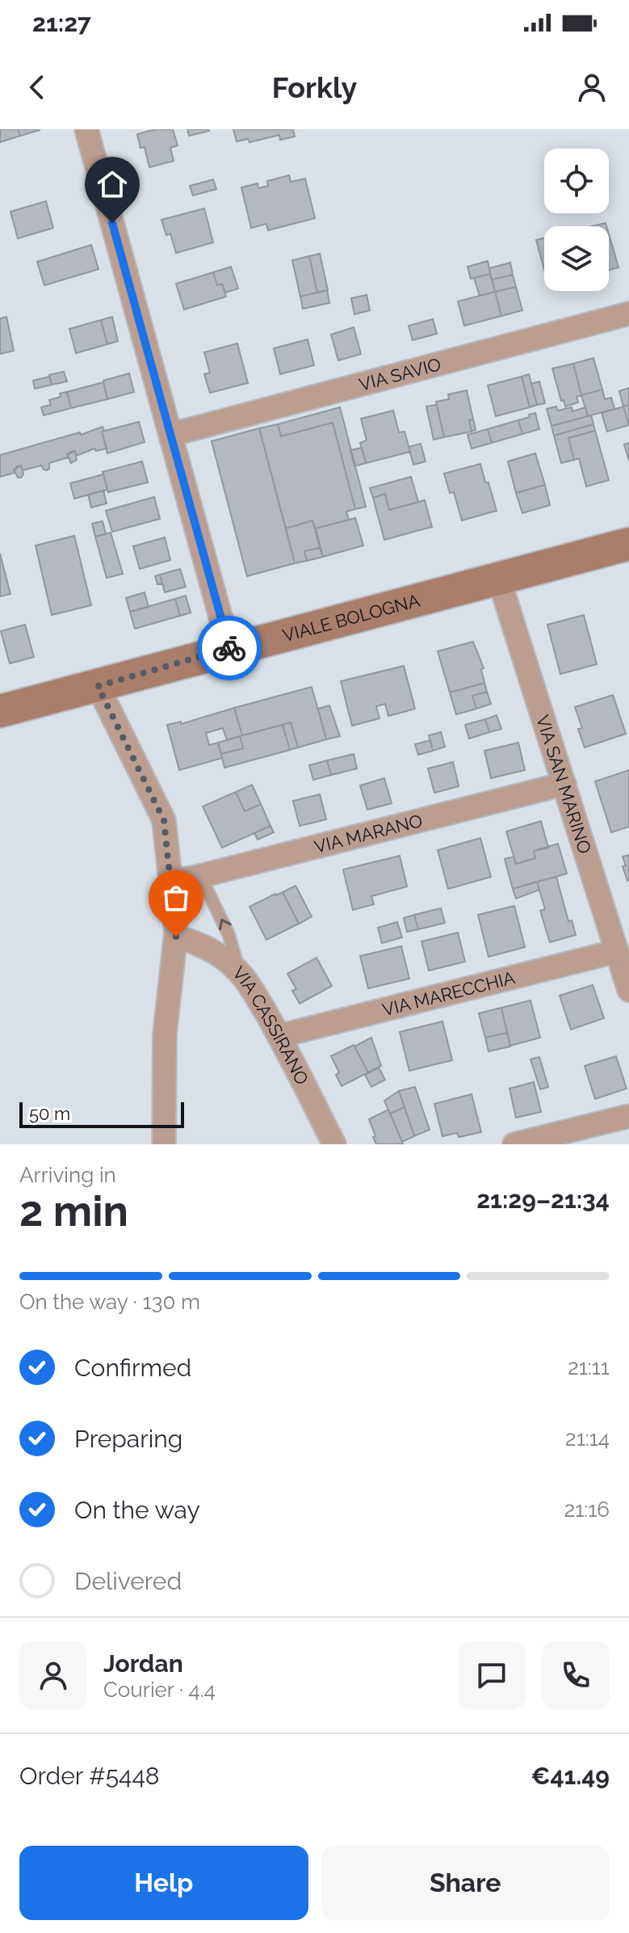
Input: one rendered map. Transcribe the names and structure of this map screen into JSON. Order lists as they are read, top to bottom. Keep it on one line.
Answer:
{"streets":{"main road":["VIALE BOLOGNA"],"street":["VIA SAVIO","VIA SAN MARINO","VIA MARANO","VIA MARECCHIA","VIA CASSIRANO"]},"crossings":[["VIALE BOLOGNA","VIA SAN MARINO"],["VIA SAN MARINO","VIA MARANO"],["VIA SAN MARINO","VIA MARECCHIA"],["VIA MARECCHIA","VIA CASSIRANO"]],"scale_bar":"50 m","page":{"status":"21:27","header":"Forkly","scale":"50 m","heading":["2 min","Arriving in","21:29–21:34"],"panel":["Jordan","Courier · 4.4","Order #5448","€41.49"],"bar":"On the way · 130 m","list":[["Confirmed","21:11"],["Preparing","21:14"],["On the way","21:16"],"Delivered"],"buttons":["Help","Share"]}}
